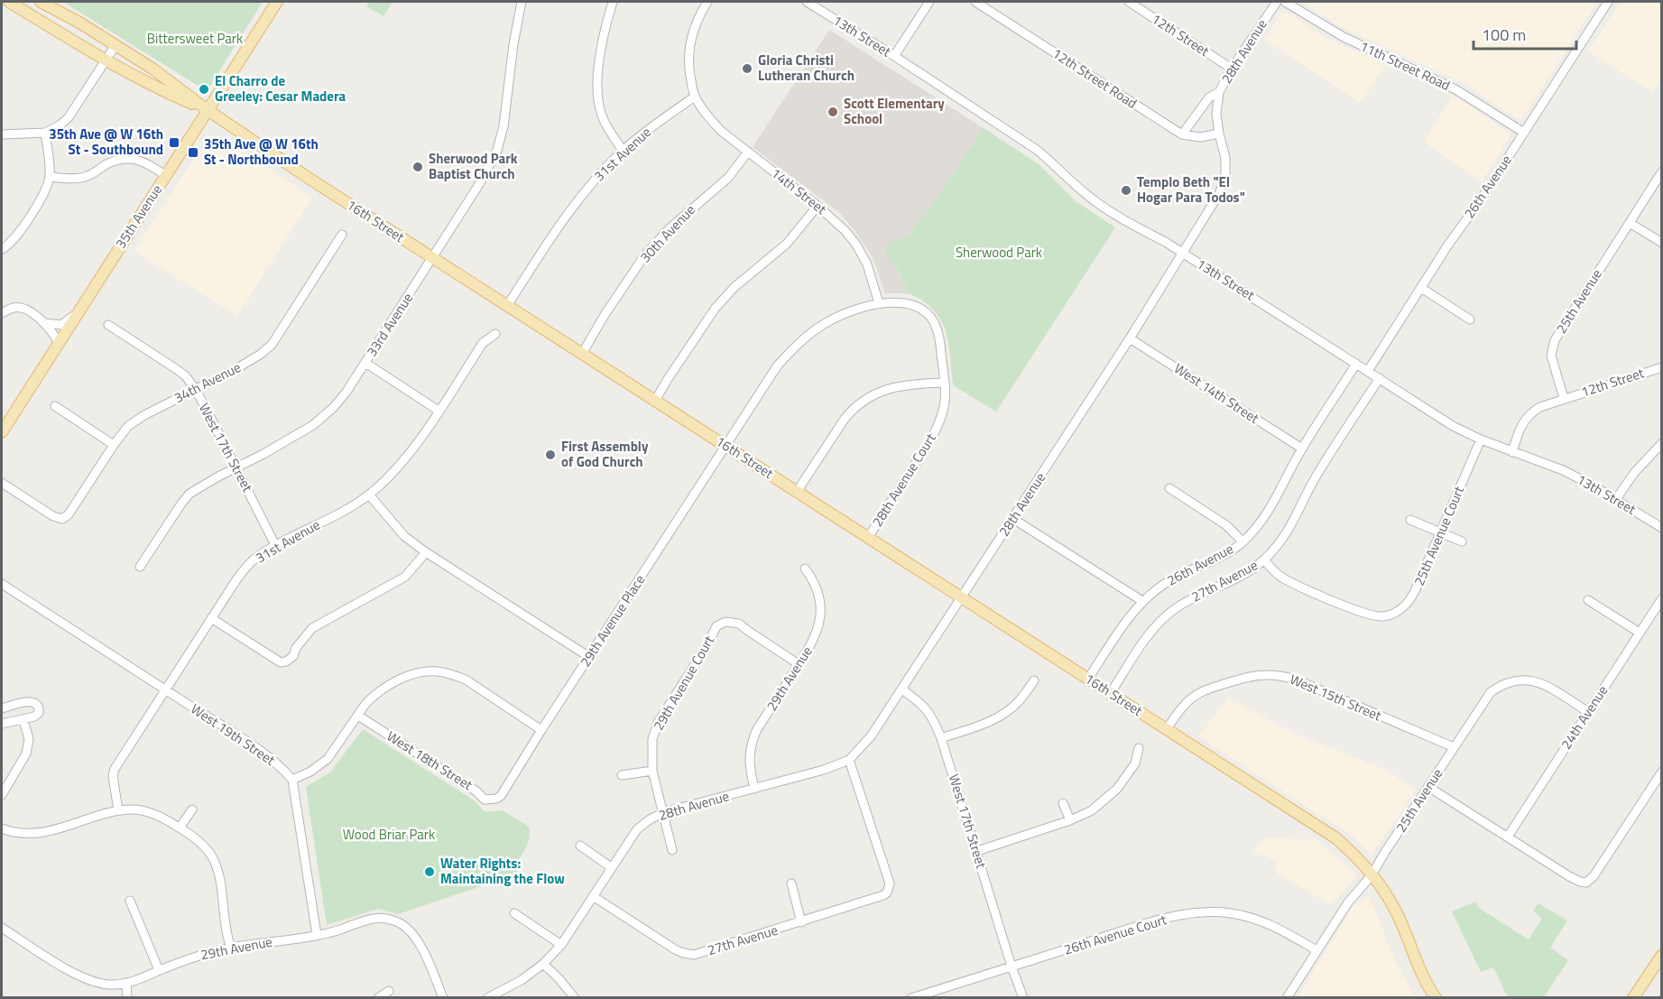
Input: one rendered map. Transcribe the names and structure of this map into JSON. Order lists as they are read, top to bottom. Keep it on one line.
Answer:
{"streets":{"main road":["35th Avenue","16th Street"],"street":["12th Street","13th Street","28th Avenue","11th Street Road","12th Street Road","31st Avenue","26th Avenue","14th Street","30th Avenue","25th Avenue","33rd Avenue","34th Avenue","West 14th Street","West 17th Street","28th Avenue Court","25th Avenue Court","27th Avenue","29th Avenue Place","29th Avenue","29th Avenue Court","West 15th Street","24th Avenue","West 19th Street","West 18th Street","26th Avenue Court"]},"crossings":[["12th Street","28th Avenue"],["12th Street","25th Avenue"],["13th Street","28th Avenue"],["13th Street","26th Avenue"],["13th Street","25th Avenue Court"],["13th Street","27th Avenue"],["28th Avenue","16th Street"],["28th Avenue","West 14th Street"],["28th Avenue","West 17th Street"],["28th Avenue","27th Avenue"],["28th Avenue","29th Avenue"],["28th Avenue","29th Avenue Court"],["11th Street Road","26th Avenue"],["31st Avenue","14th Street"],["31st Avenue","16th Street"],["31st Avenue","West 17th Street"],["31st Avenue","West 19th Street"],["26th Avenue","16th Street"],["26th Avenue","West 14th Street"],["14th Street","30th Avenue"],["14th Street","28th Avenue Court"],["35th Avenue","16th Street"],["16th Street","30th Avenue"],["16th Street","25th Avenue"],["16th Street","33rd Avenue"],["16th Street","28th Avenue Court"],["16th Street","27th Avenue"],["16th Street","29th Avenue Place"],["16th Street","West 15th Street"],["25th Avenue","West 15th Street"],["25th Avenue","24th Avenue"],["25th Avenue","26th Avenue Court"],["33rd Avenue","West 17th Street"],["34th Avenue","West 17th Street"],["West 17th Street","26th Avenue Court"],["25th Avenue Court","27th Avenue"],["29th Avenue Place","West 18th Street"],["29th Avenue","29th Avenue Court"]],"parks":["Bittersweet Park","Sherwood Park","Wood Briar Park"],"places":{"other":["Gloria Christi Lutheran Church","El Charro de Greeley: Cesar Madera","Scott Elementary School","Sherwood Park Baptist Church","Templo Beth \"El Hogar Para Todos\"","First Assembly of God Church","Water Rights: Maintaining the Flow"],"transit":["35th Ave @ W 16th St - Southbound","35th Ave @ W 16th St - Northbound"]},"scale_bar":"100 m"}
